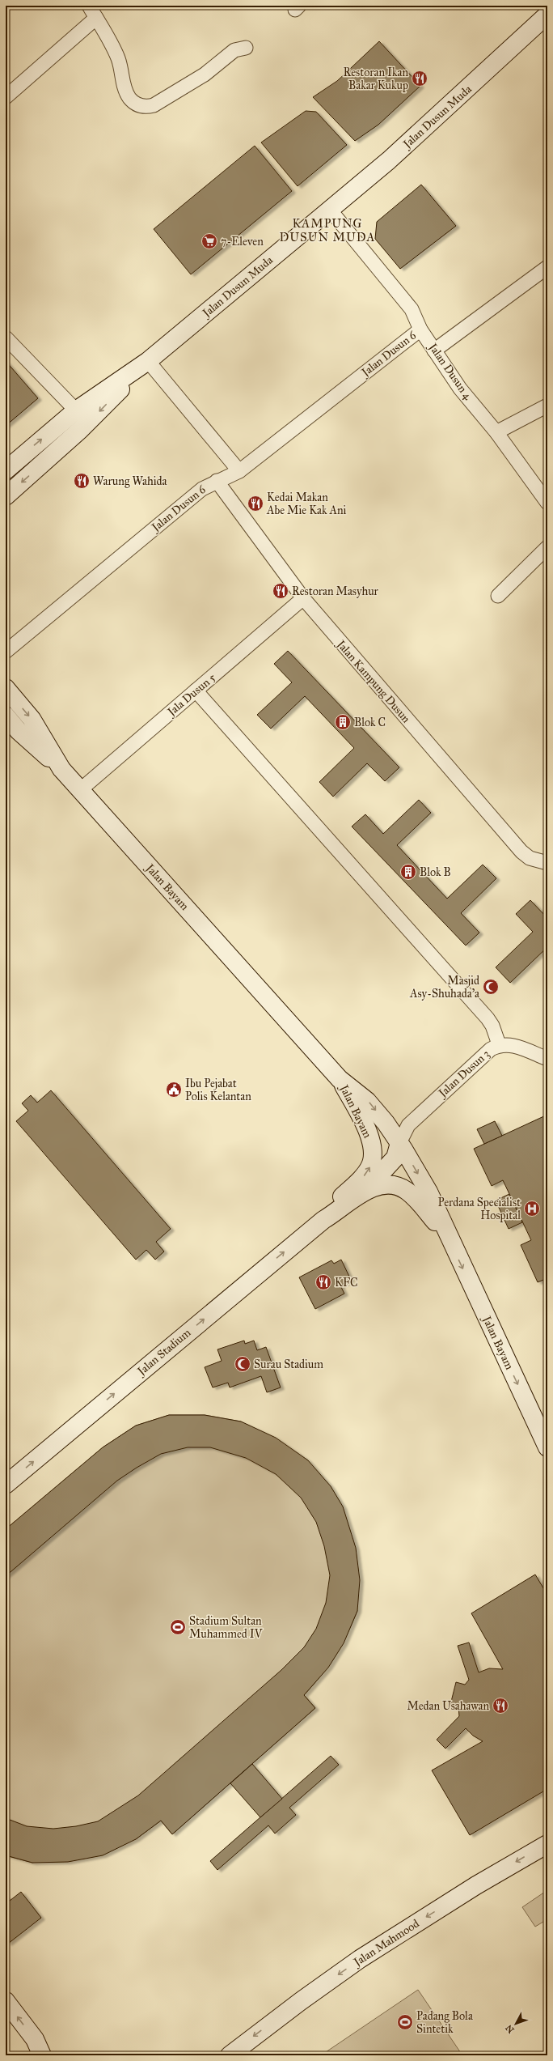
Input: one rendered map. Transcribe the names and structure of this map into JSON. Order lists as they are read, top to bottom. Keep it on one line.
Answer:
{"streets":{"main road":["Jalan Dusun Muda","Jalan Bayam","Jalan Stadium","Jalan Mahmood"],"street":["Jalan Dusun 6","Jalan Dusun 4","Jalan Kampung Dusun","Jala Dusun 5","Jalan Dusun 3"]},"crossings":[["Jalan Dusun Muda","Jalan Dusun 4"],["Jalan Dusun 6","Jalan Dusun 4"],["Jalan Dusun 6","Jalan Kampung Dusun"],["Jalan Kampung Dusun","Jala Dusun 5"],["Jala Dusun 5","Jalan Bayam"],["Jalan Bayam","Jalan Dusun 3"],["Jalan Bayam","Jalan Stadium"]],"one_way":["Jalan Stadium","Jalan Mahmood"],"districts":["KAMPUNG DUSUN MUDA"],"places":{"restaurant":["Restoran Ikan Bakar Kukup","Warung Wahida","Kedai Makan Abe Mie Kak Ani","Restoran Masyhur","KFC","Medan Usahawan"],"supermarket":["7-Eleven"],"building":["Blok C","Blok B"],"mosque":["Masjid Asy-Shuhada'a","Surau Stadium"],"public building":["Ibu Pejabat Polis Kelantan"],"hospital":["Perdana Specialist Hospital"],"sports":["Stadium Sultan Muhammed IV","Padang Bola Sintetik"]},"north":"bottom left"}
